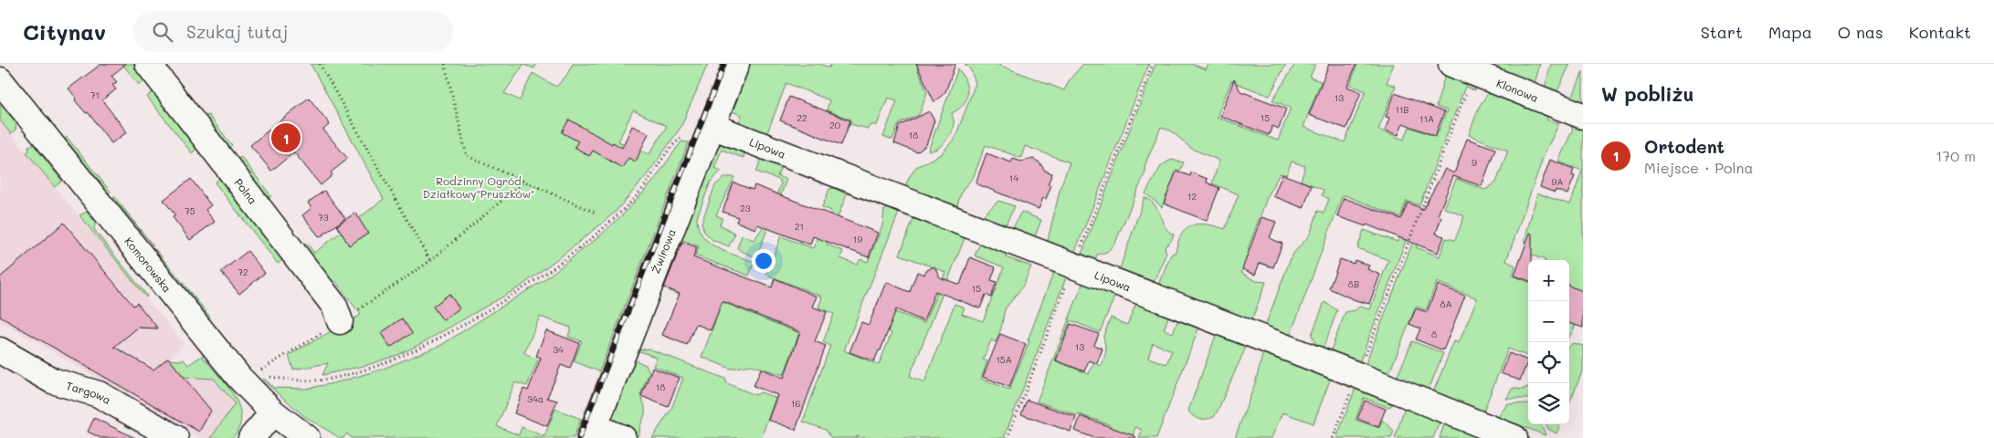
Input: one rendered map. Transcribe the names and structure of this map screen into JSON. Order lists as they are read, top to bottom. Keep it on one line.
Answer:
{"streets":{"street":["Klonowa","Lipowa","Polna","Żwirowa","Komorowska","Targowa"]},"crossings":[["Lipowa","Żwirowa"]],"parks":["Rodzinny Ogród Działkowy\"Pruszków\""],"house_numbers":["71","13","11B","22","15","11A","20","18","9","14","9A","12","23","75","73","21","19","72","8B","15","8A","8","13","34","15A","18","34a","16"],"page":{"header":"Citynav","search":"Szukaj tutaj","nav":["Start","Mapa","O nas","Kontakt"],"heading":"W pobliżu","pins":"1","list":[{"mark":"1","name":"Ortodent","note":"Miejsce · Polna","value":"170 m"}],"map_buttons":["+","−"]}}
